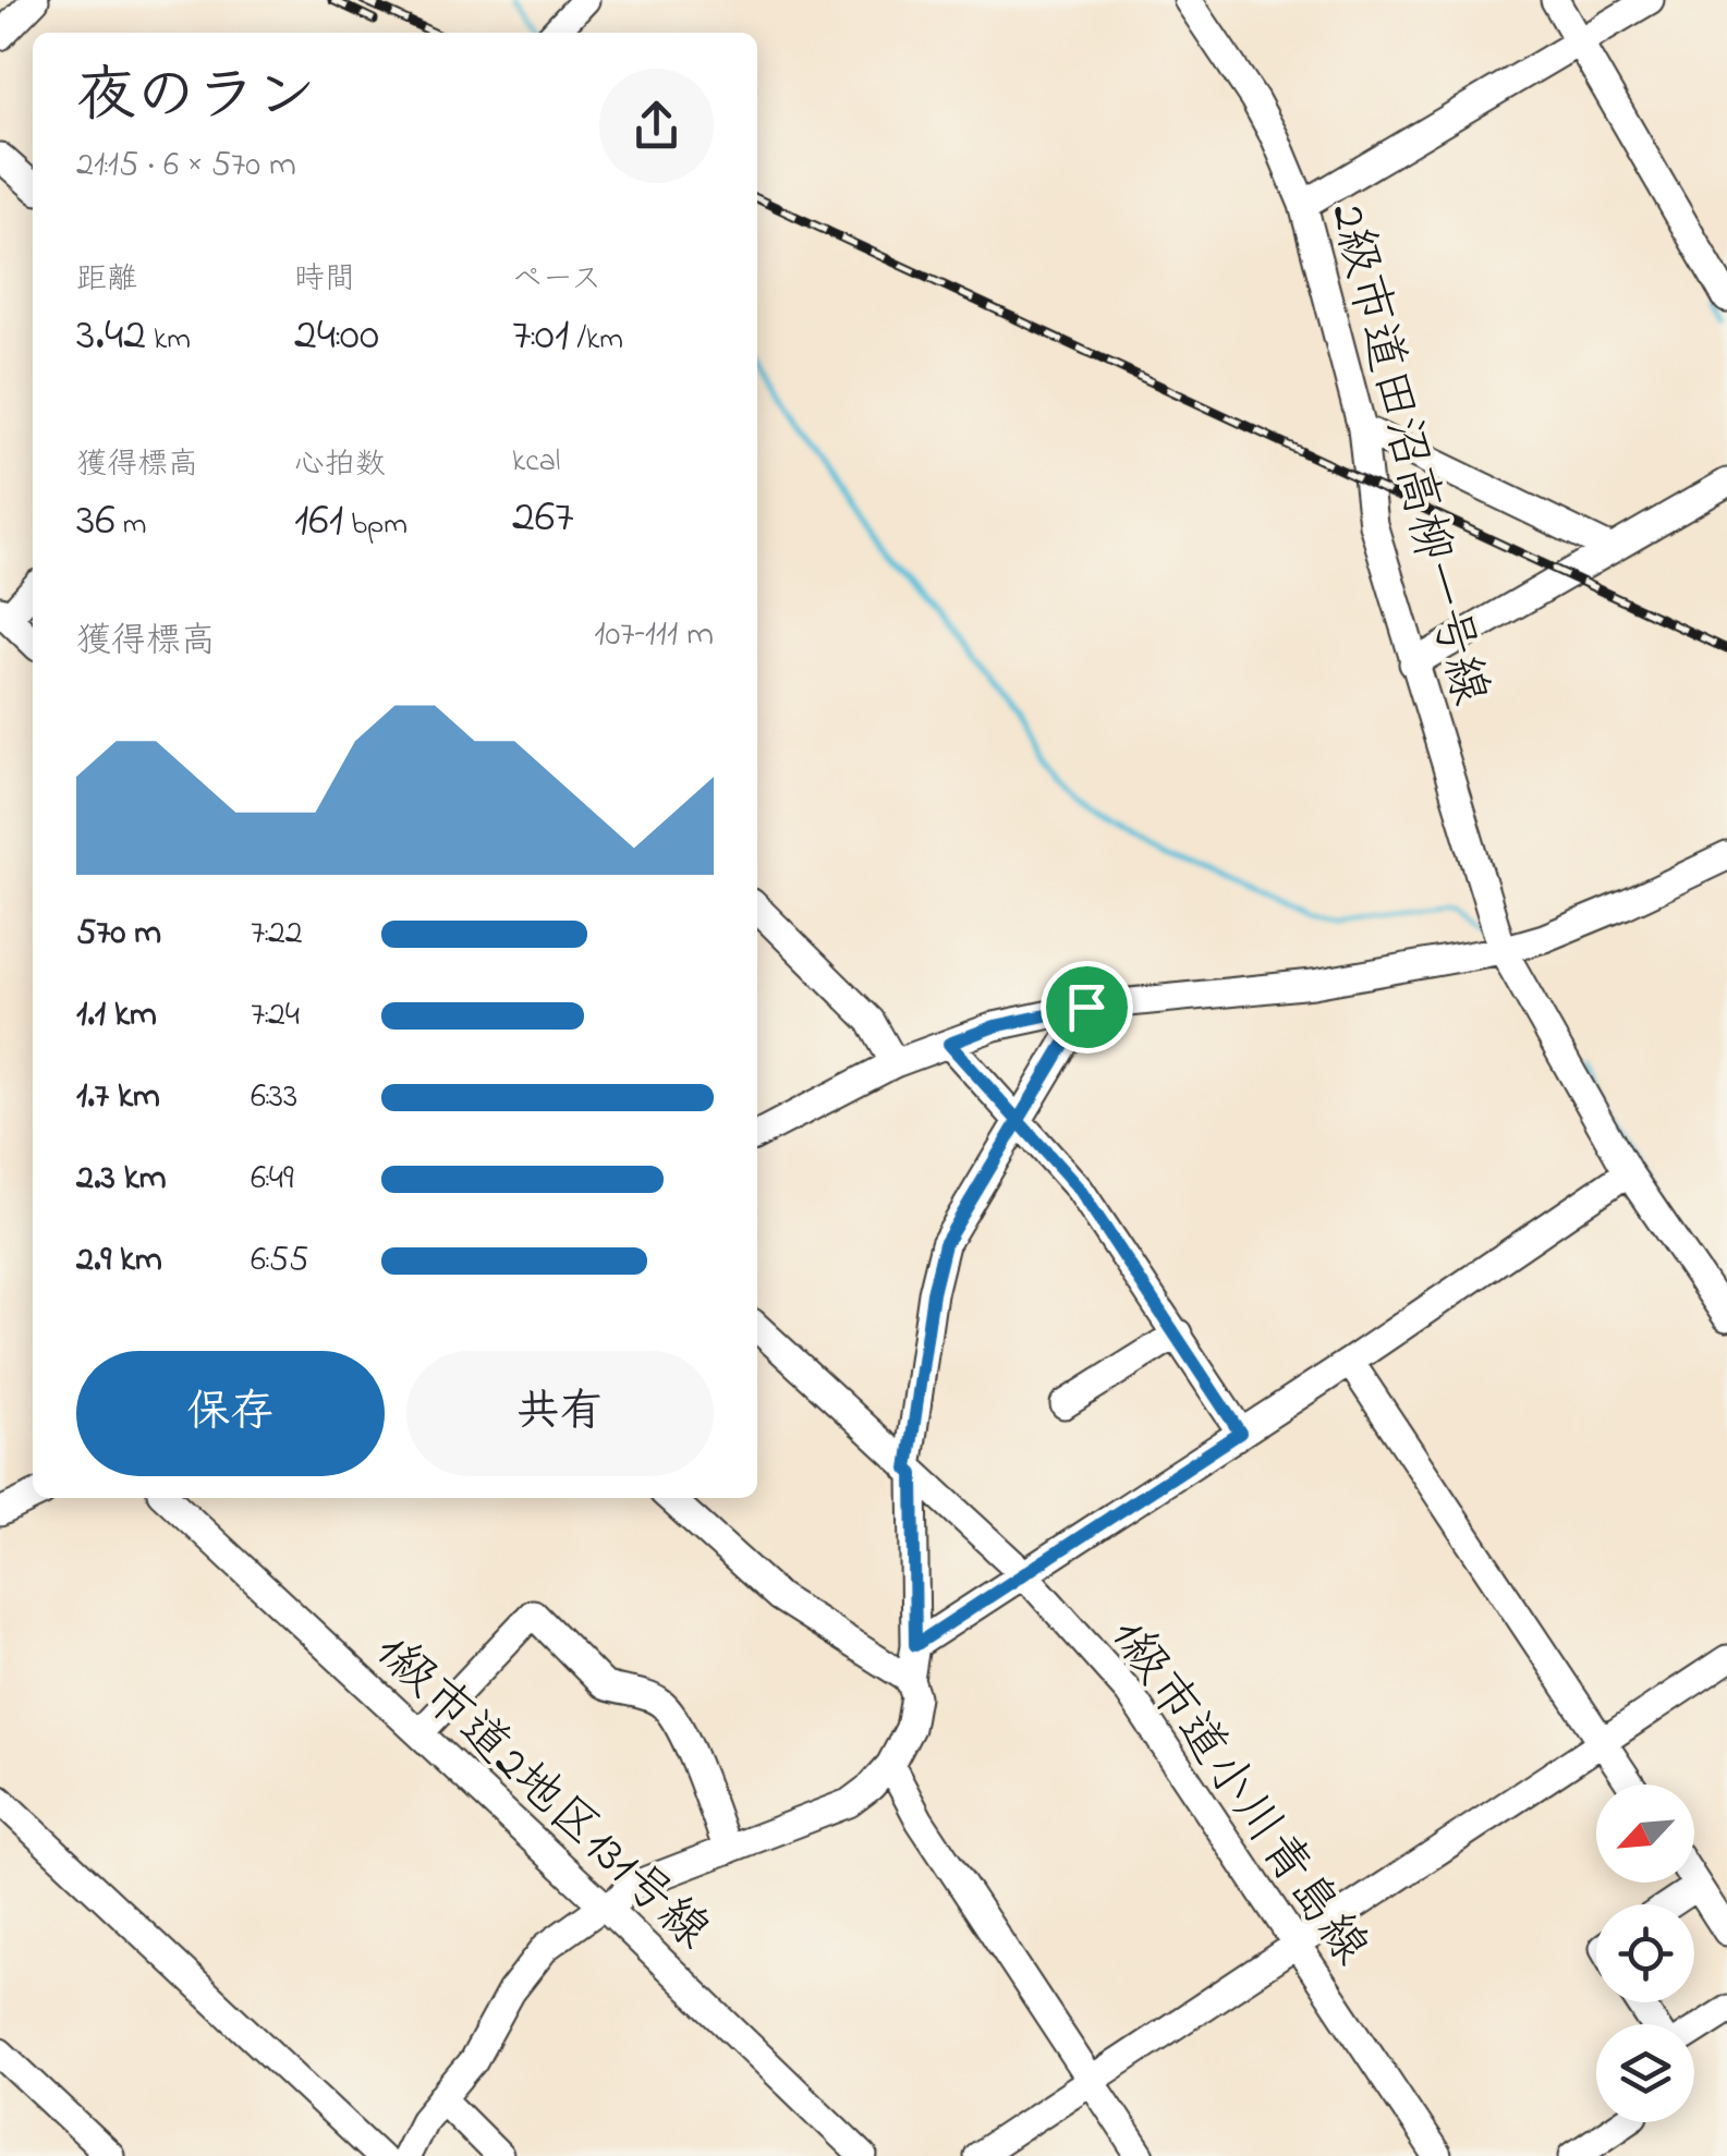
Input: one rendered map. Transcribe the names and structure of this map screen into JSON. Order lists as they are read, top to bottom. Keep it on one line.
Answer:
{"streets":{"street":["2級市道田沼高柳一号線","1級市道2地区131号線","1級市道小川青島線"]},"north":"bottom left","page":{"heading":["夜のラン","21:15 · 6 × 570 m"],"stats":[["距離","3.42 km"],["時間","24:00"],["ペース","7:01 /km"],["獲得標高","36 m"],["心拍数","161 bpm"],["kcal","267"]],"chart":["獲得標高","107–111 m"],"list":[{"name":"570 m","note":"7:22"},{"name":"1.1 km","note":"7:24"},{"name":"1.7 km","note":"6:33"},{"name":"2.3 km","note":"6:49"},{"name":"2.9 km","note":"6:55"}],"buttons":["保存","共有"]}}
